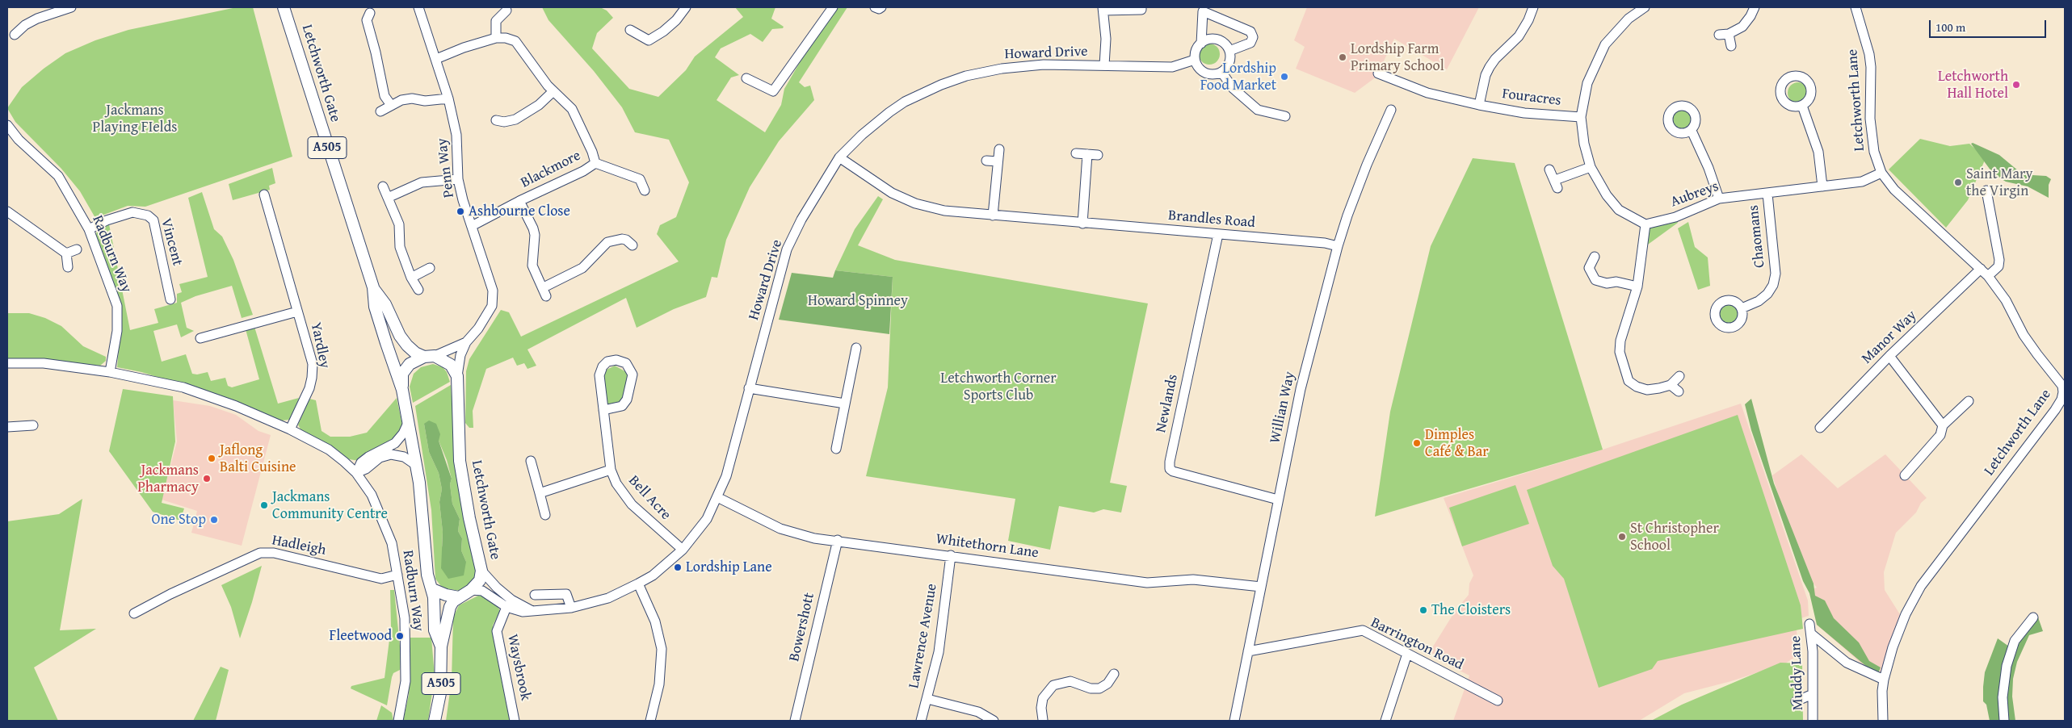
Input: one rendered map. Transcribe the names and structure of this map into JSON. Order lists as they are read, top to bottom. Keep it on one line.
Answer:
{"streets":{"main road":["Letchworth Gate","A505"],"street":["Howard Drive","Fouracres","Letchworth Lane","Penn Way","Blackmore","Aubreys","Brandles Road","Chaomans","Vincent","Radburn Way","Manor Way","Yardley","Newlands","Willian Way","Bell Acre","Hadleigh","Whitethorn Lane","Bowershott","Lawrence Avenue","Barrington Road","Waysbrook","Muddy Lane"]},"crossings":[["Howard Drive","Letchworth Gate"],["Howard Drive","Brandles Road"],["Howard Drive","Bell Acre"],["Howard Drive","Whitethorn Lane"],["Howard Drive","Waysbrook"],["Letchworth Gate","A505"],["Letchworth Gate","Penn Way"],["Letchworth Lane","Aubreys"],["Letchworth Lane","Manor Way"],["Penn Way","Blackmore"],["Aubreys","Chaomans"],["Brandles Road","Newlands"],["Brandles Road","Willian Way"],["Vincent","Radburn Way"],["Radburn Way","Yardley"],["Radburn Way","Hadleigh"],["Newlands","Willian Way"],["Willian Way","Whitethorn Lane"],["Willian Way","Barrington Road"],["Whitethorn Lane","Bowershott"],["Whitethorn Lane","Lawrence Avenue"]],"parks":["Jackmans Playing FIelds","Howard Spinney","Letchworth Corner Sports Club"],"places":["Lordship Farm Primary School","Lordship Food Market","Letchworth Hall Hotel","Saint Mary the Virgin","Ashbourne Close","Dimples Café & Bar","Jaflong Balti Cuisine","Jackmans Pharmacy","Jackmans Community Centre","One Stop","St Christopher School","Lordship Lane","The Cloisters","Fleetwood"],"scale_bar":"100 m"}
